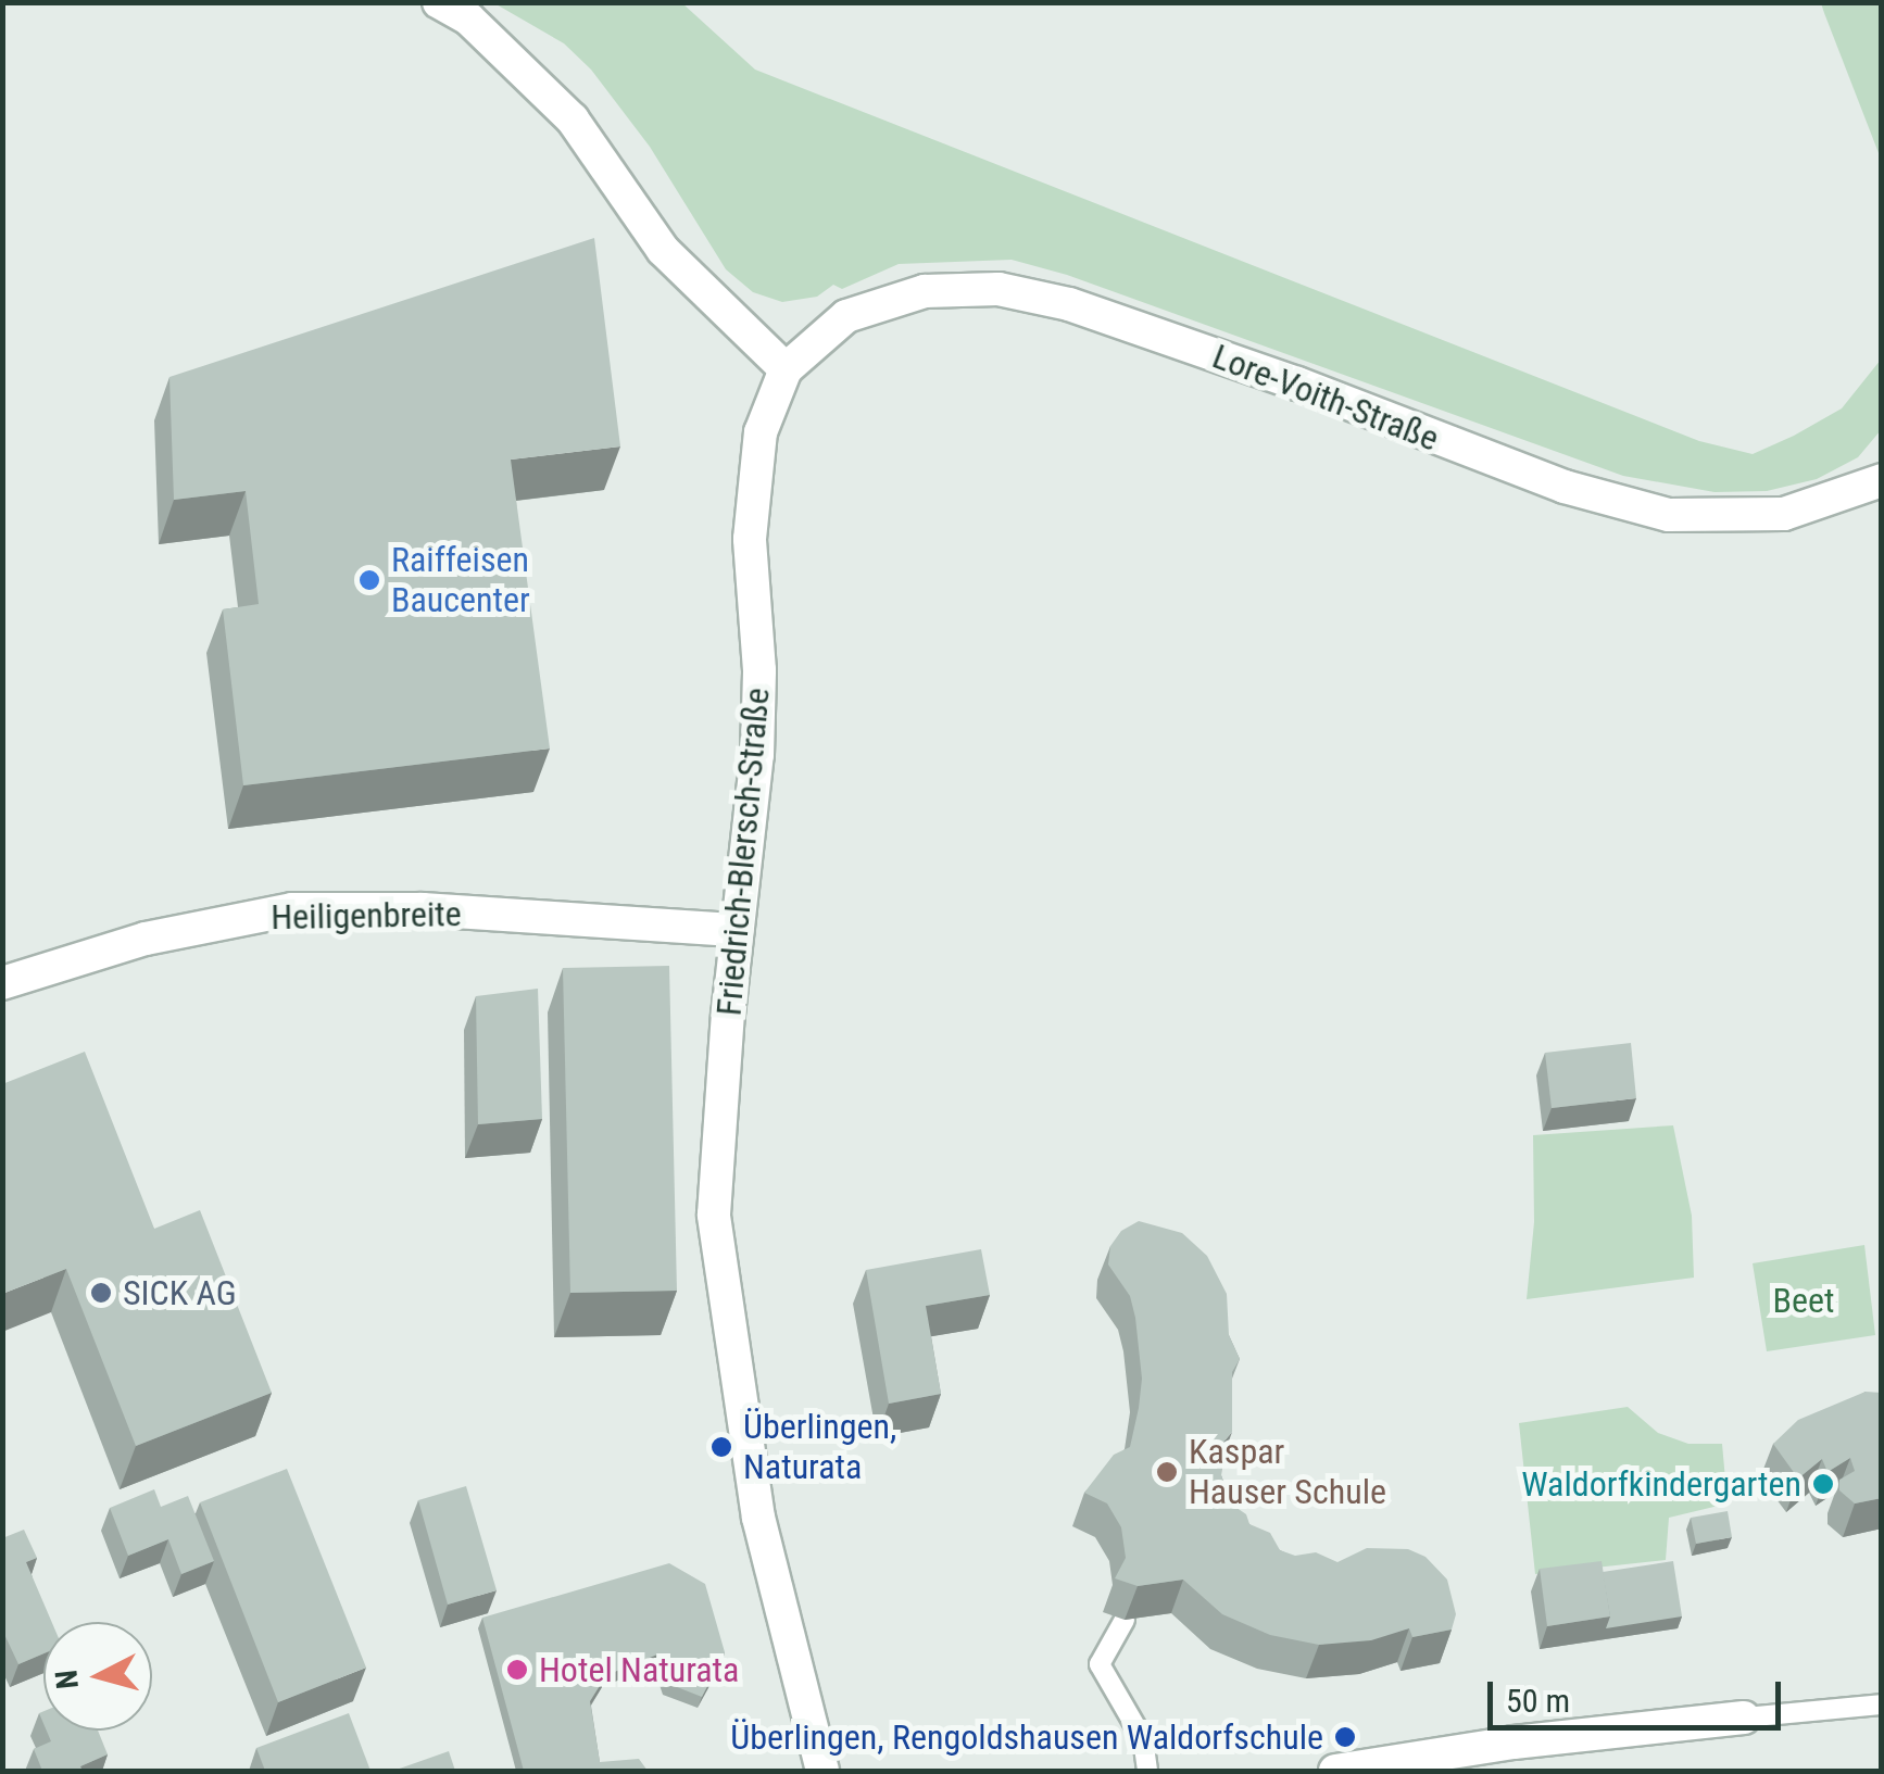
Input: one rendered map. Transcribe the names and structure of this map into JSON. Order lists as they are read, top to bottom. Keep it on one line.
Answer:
{"streets":{"street":["Lore-Voith-Straße","Friedrich-Blersch-Straße","Heiligenbreite"]},"crossings":[["Lore-Voith-Straße","Friedrich-Blersch-Straße"],["Friedrich-Blersch-Straße","Heiligenbreite"]],"parks":["Beet"],"places":["Raiffeisen Baucenter","SICK AG","Überlingen, Naturata","Kaspar Hauser Schule","Waldorfkindergarten","Hotel Naturata","Überlingen, Rengoldshausen Waldorfschule"],"scale_bar":"50 m","north":"left"}
